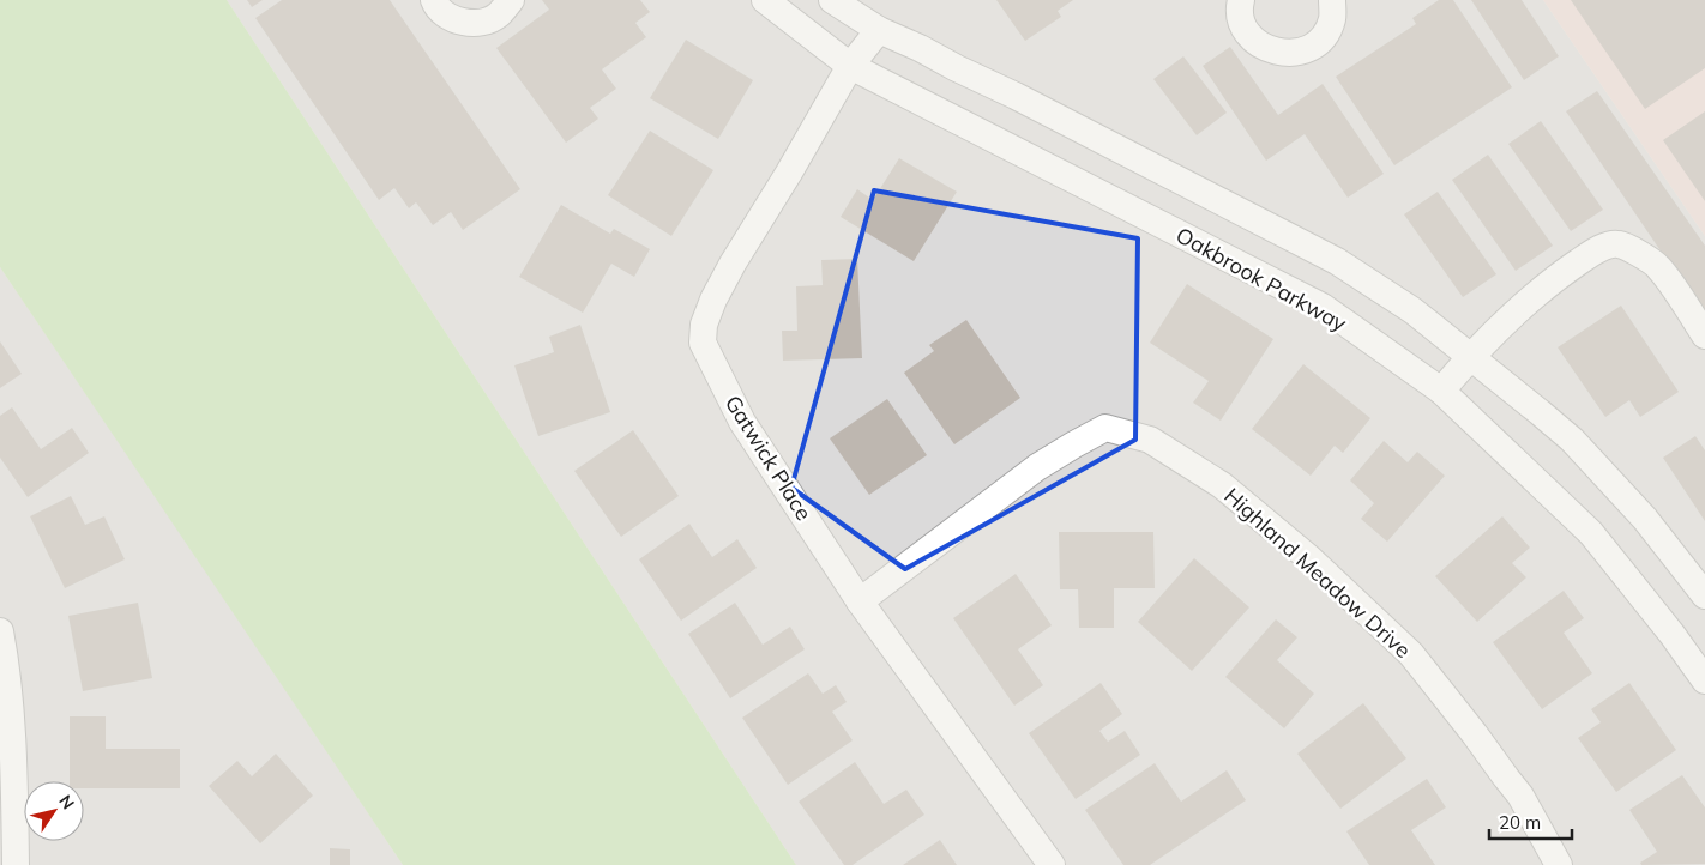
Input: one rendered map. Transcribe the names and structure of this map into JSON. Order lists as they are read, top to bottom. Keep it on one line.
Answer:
{"streets":{"street":["Oakbrook Parkway","Gatwick Place","Highland Meadow Drive"]},"crossings":[["Oakbrook Parkway","Gatwick Place"],["Gatwick Place","Highland Meadow Drive"]],"scale_bar":"20 m","north":"top right"}
